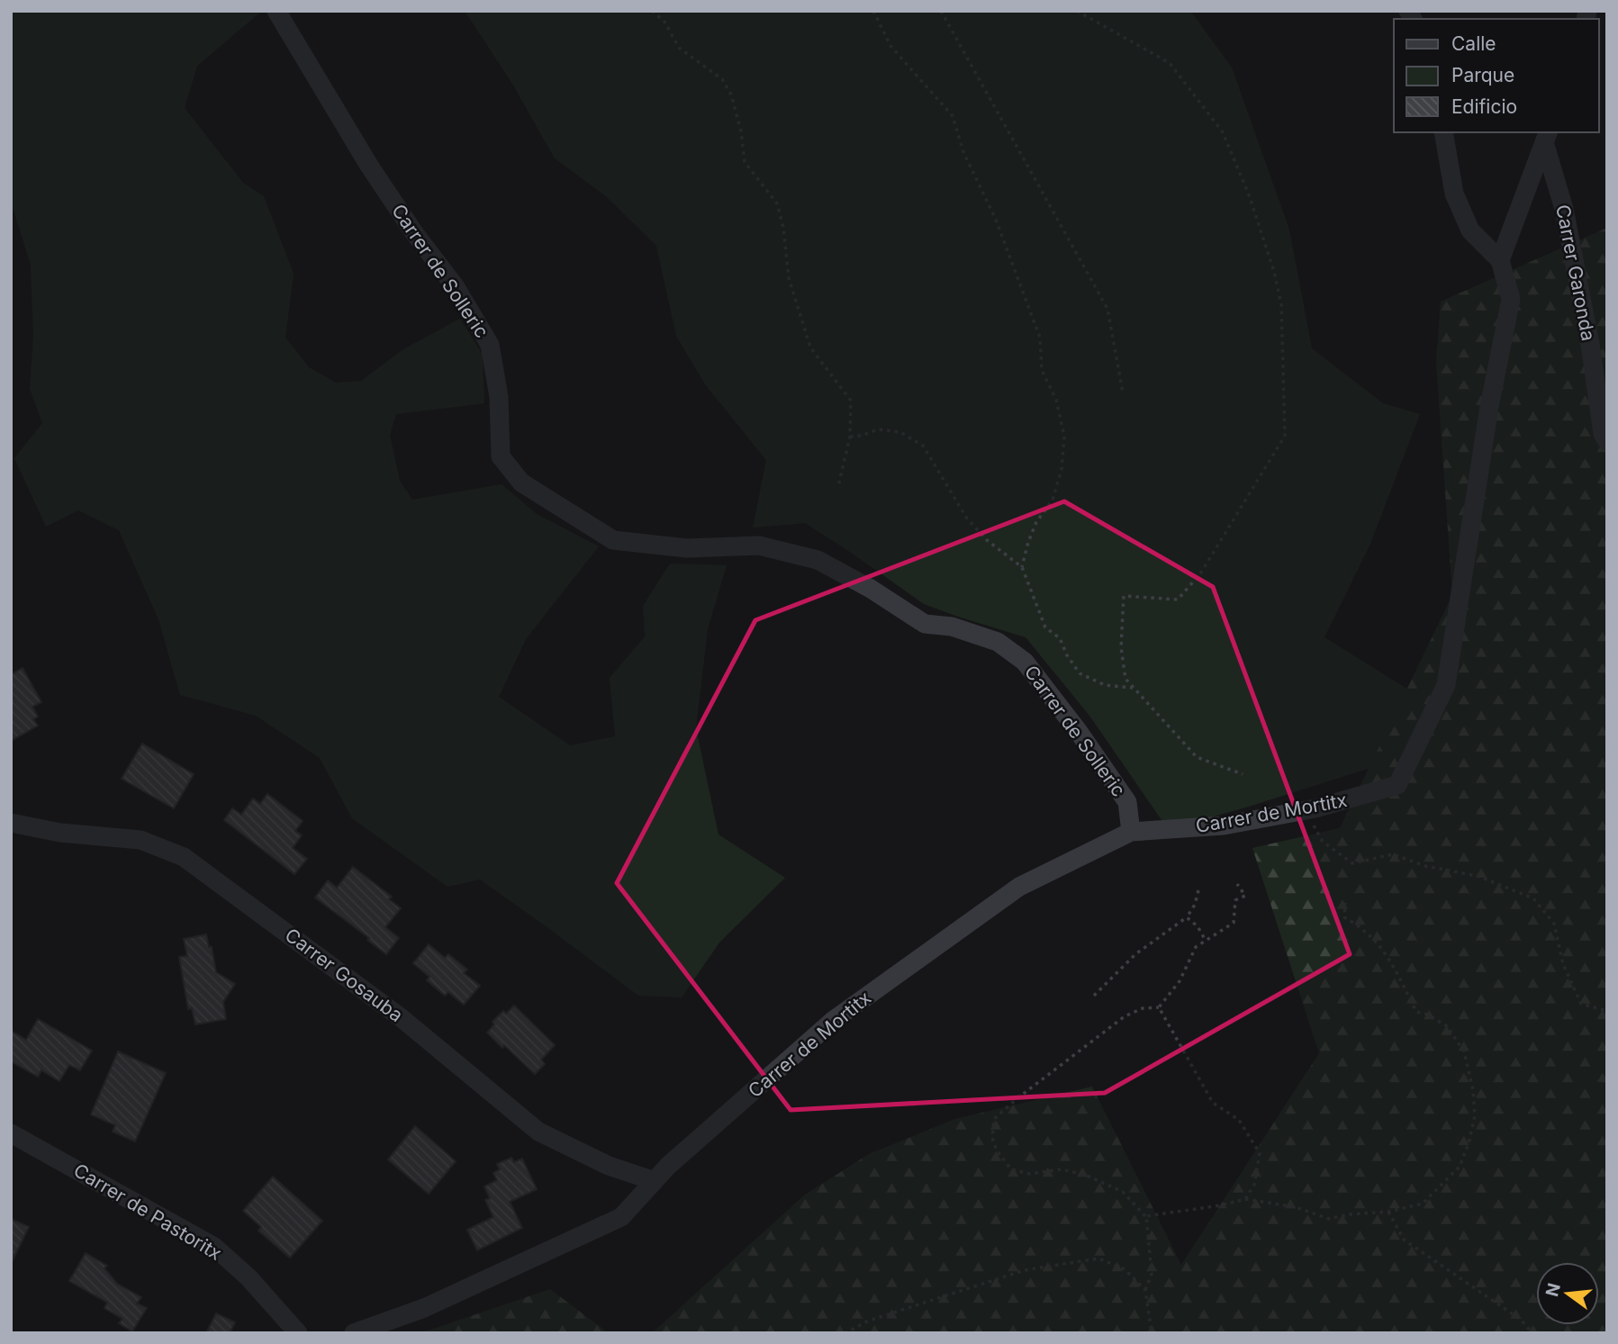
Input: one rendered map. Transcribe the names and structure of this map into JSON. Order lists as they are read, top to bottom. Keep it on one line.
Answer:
{"streets":{"street":["Carrer de Solleric","Carrer Garonda","Carrer de Mortitx","Carrer Gosauba","Carrer de Pastoritx"]},"crossings":[["Carrer de Solleric","Carrer de Mortitx"],["Carrer de Mortitx","Carrer Gosauba"]],"legend":["Calle","Parque","Edificio"],"north":"left"}
